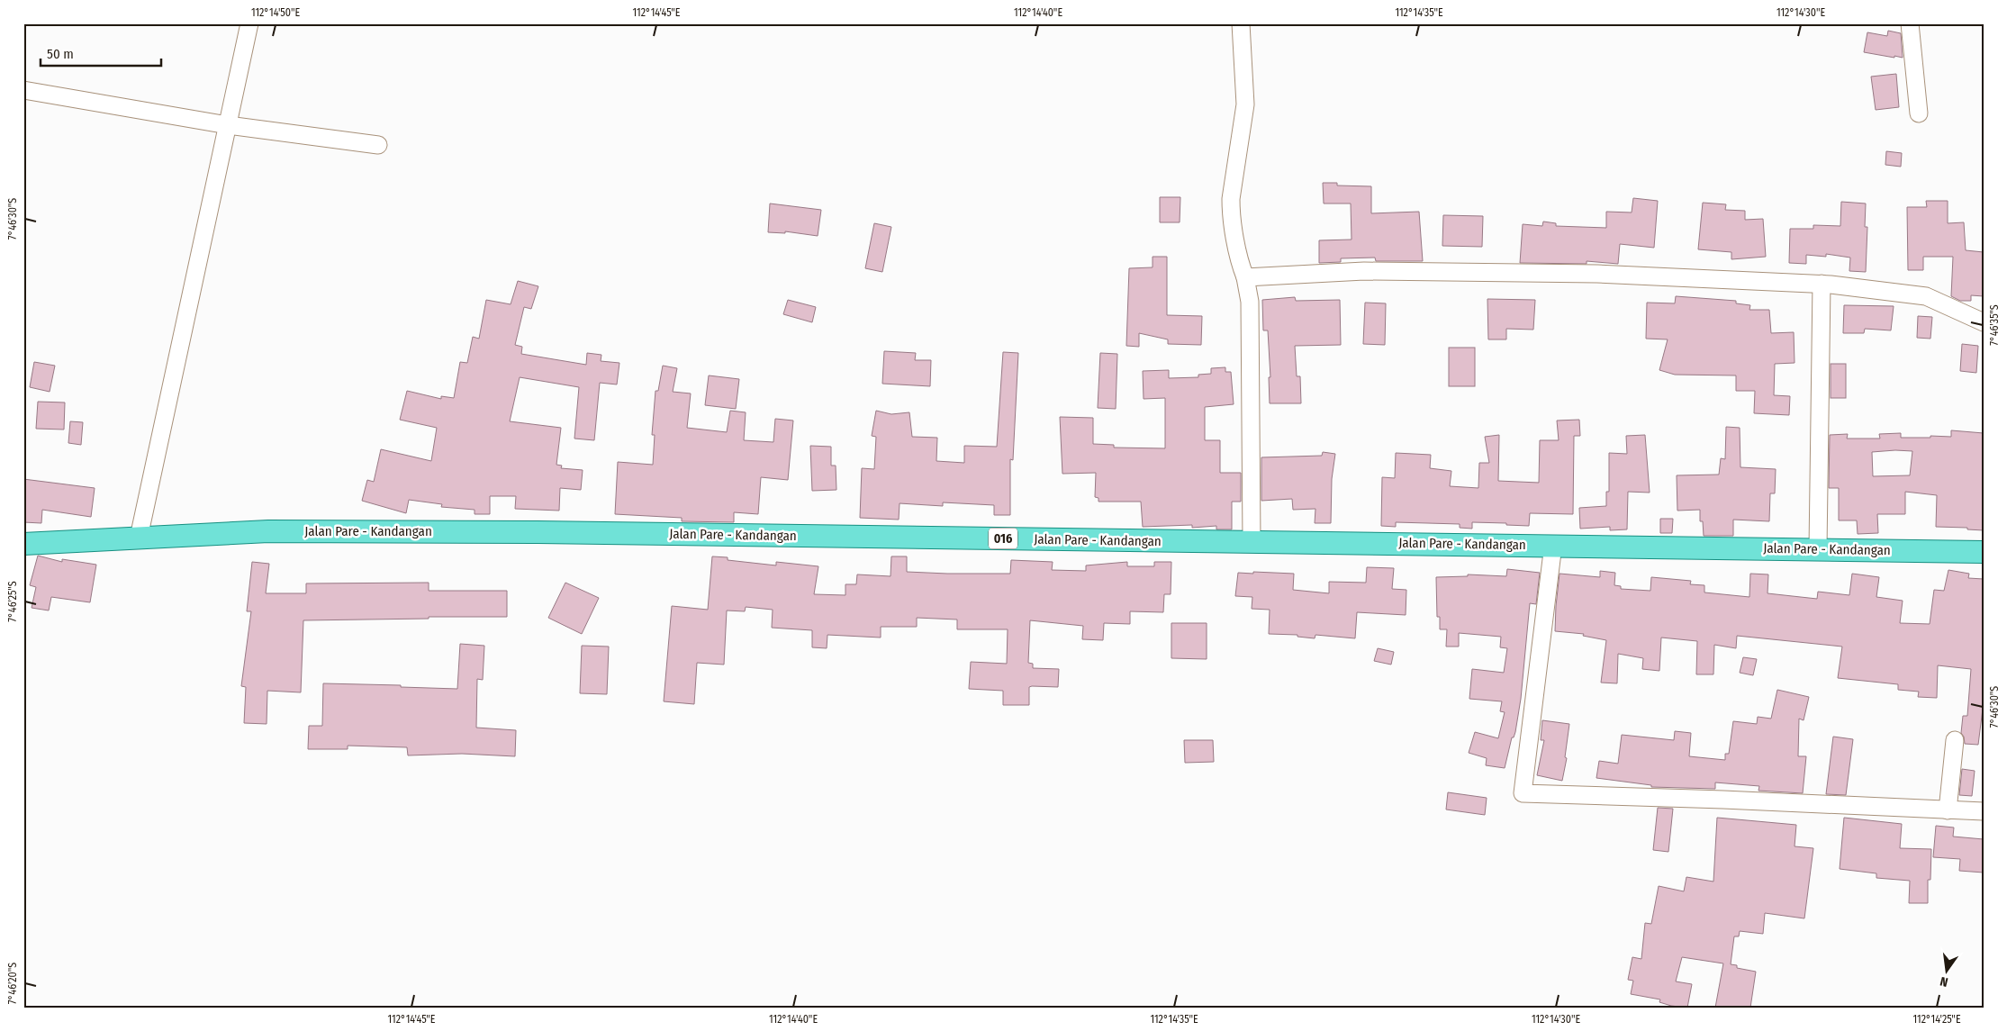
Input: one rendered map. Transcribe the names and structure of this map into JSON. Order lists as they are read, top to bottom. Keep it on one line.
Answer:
{"streets":{"main road":["Jalan Pare - Kandangan","016"]},"scale_bar":"50 m","north":"bottom","coordinates":["112°14'50\"E","112°14'45\"E","112°14'40\"E","112°14'35\"E","112°14'30\"E","7°46'30\"S","7°46'35\"S","7°46'25\"S","7°46'20\"S","112°14'25\"E"]}
